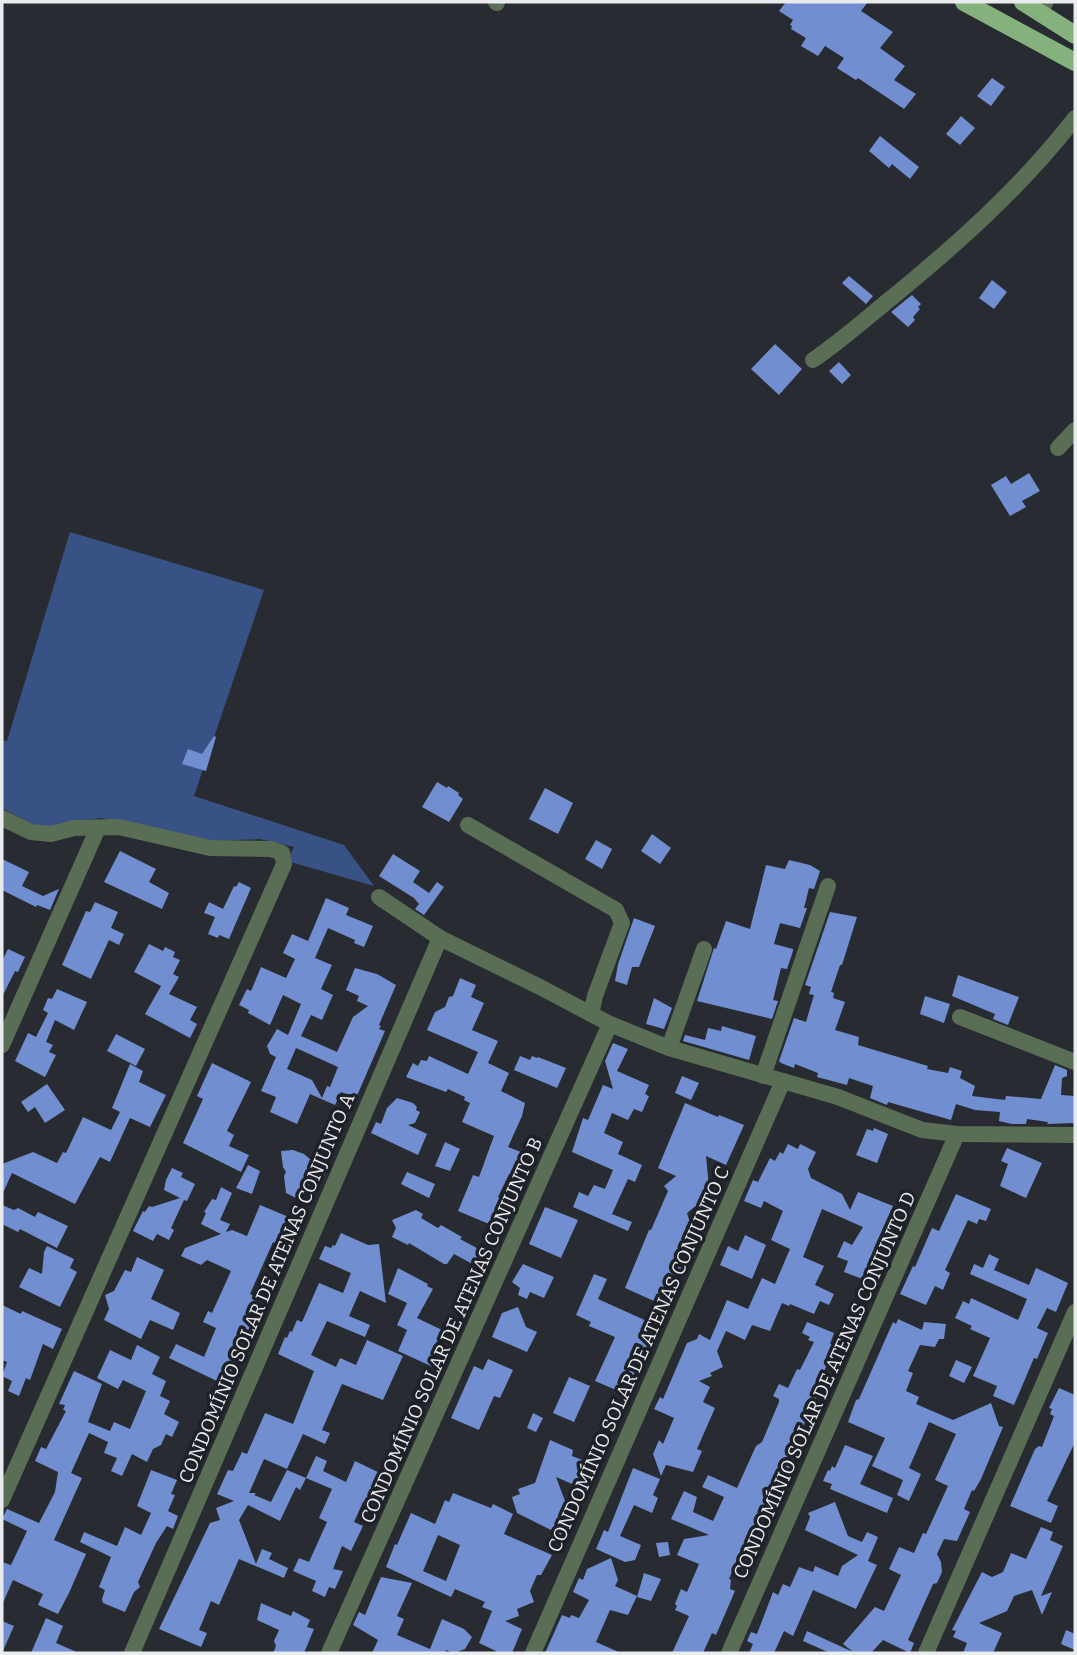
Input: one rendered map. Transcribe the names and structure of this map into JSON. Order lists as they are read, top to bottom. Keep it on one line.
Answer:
{"streets":{"street":["CONDOMÍNIO SOLAR DE ATENAS CONJUNTO A","CONDOMÍNIO SOLAR DE ATENAS CONJUNTO B","CONDOMÍNIO SOLAR DE ATENAS CONJUNTO C","CONDOMÍNIO SOLAR DE ATENAS CONJUNTO D"]}}
